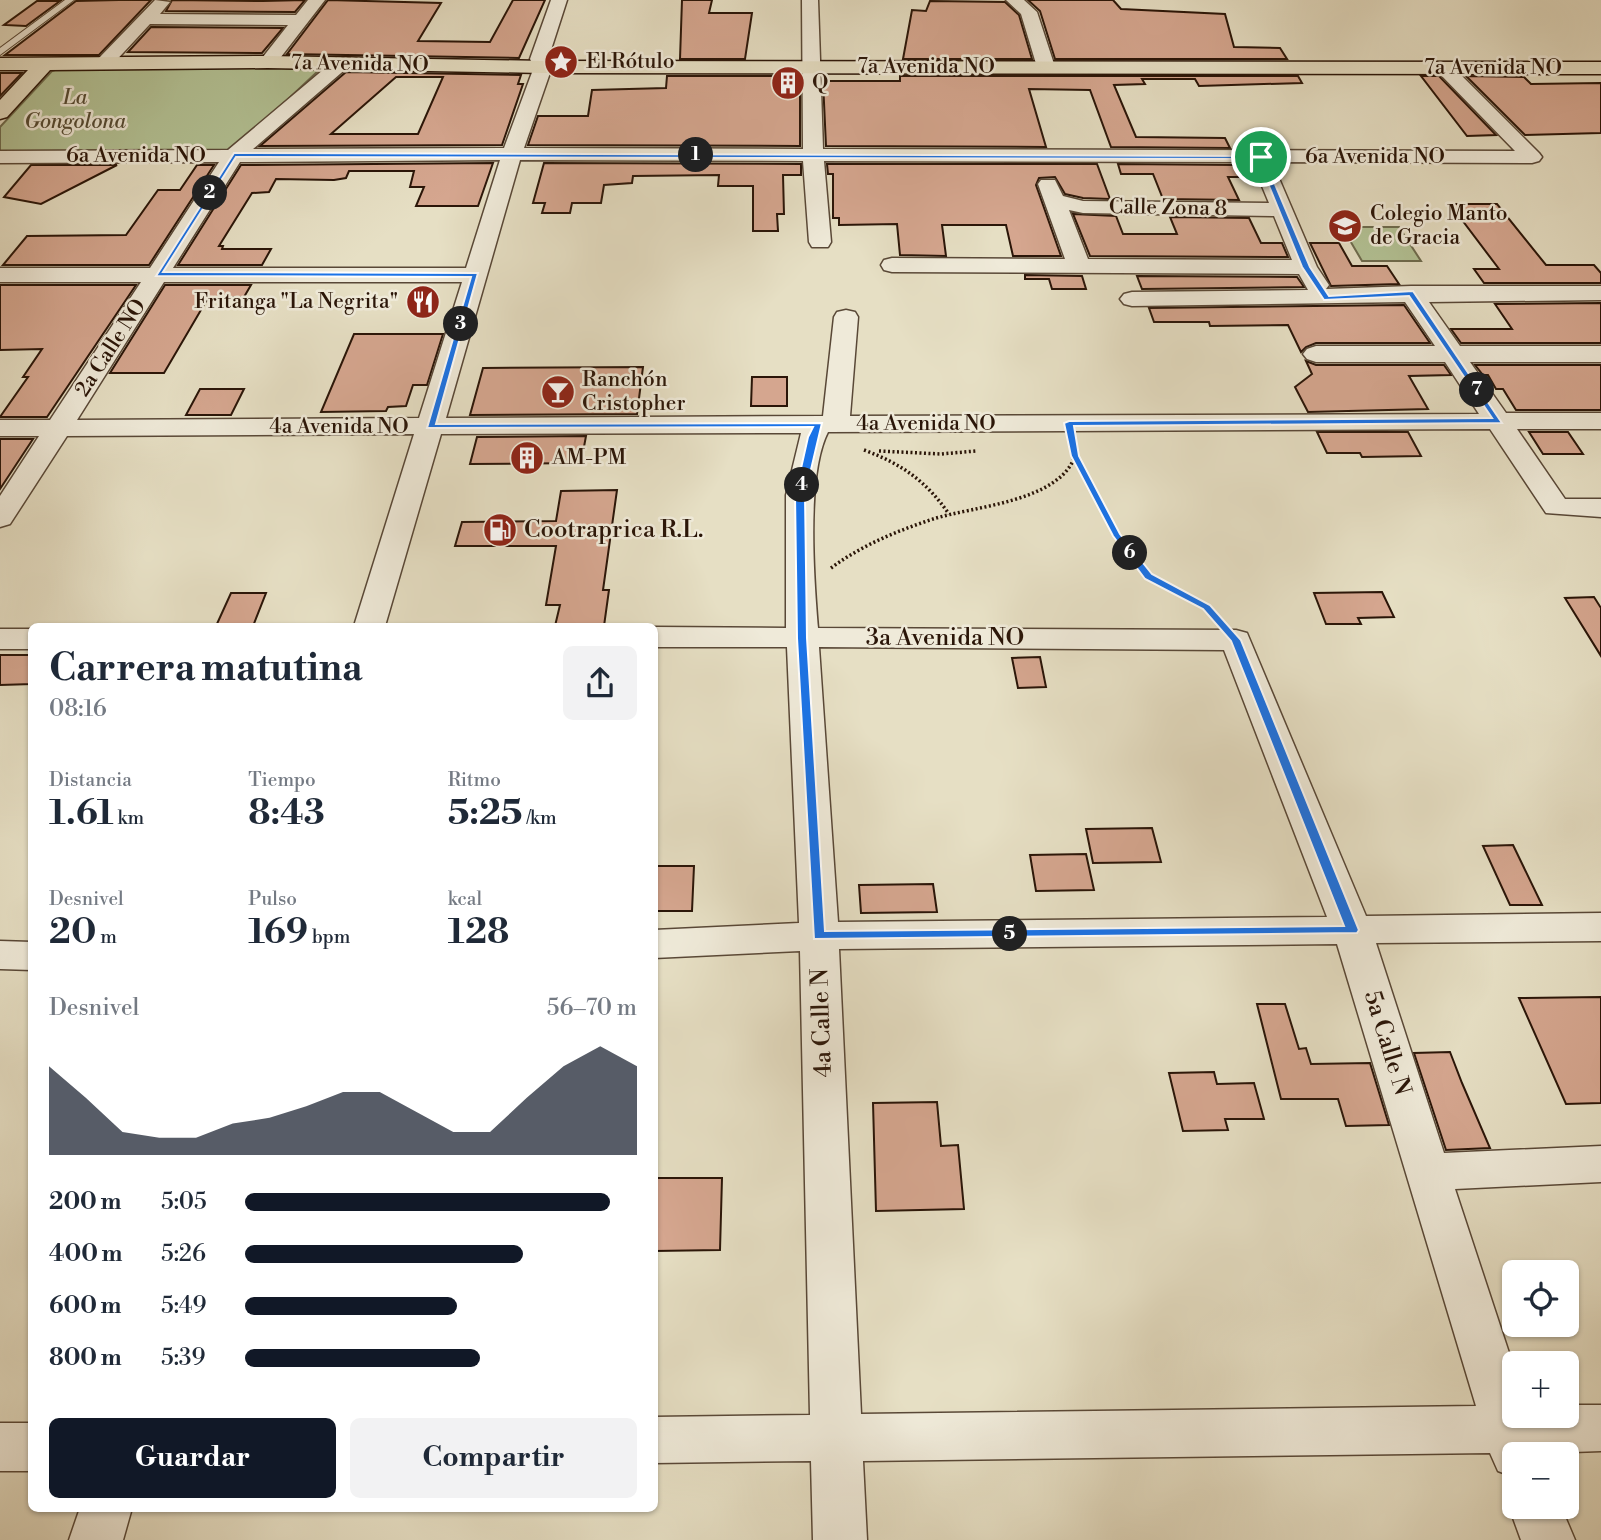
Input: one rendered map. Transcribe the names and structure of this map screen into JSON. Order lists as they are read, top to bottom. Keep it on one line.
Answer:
{"streets":{"highway":["7a Avenida NO"],"street":["6a Avenida NO","Calle Zona 8","2a Calle NO","4a Avenida NO","3a Avenida NO","4a Calle N","5a Calle N"]},"crossings":[["7a Avenida NO","6a Avenida NO"],["7a Avenida NO","2a Calle NO"],["6a Avenida NO","2a Calle NO"],["2a Calle NO","4a Avenida NO"],["4a Avenida NO","4a Calle N"],["3a Avenida NO","4a Calle N"],["3a Avenida NO","5a Calle N"]],"parks":["La Gongolona"],"places":{"place":["El Rótulo"],"building":["Q","AM-PM"],"school or university":["Colegio Manto de Gracia"],"restaurant":["Fritanga \"La Negrita\""],"bar":["Ranchón Cristopher"],"fuel station":["Cootraprica R.L."]},"page":{"pins":["1","2","3","7","4","6","5"],"heading":["Carrera matutina","08:16"],"stats":[["Distancia","1.61 km"],["Tiempo","8:43"],["Ritmo","5:25 /km"],["Desnivel","20 m"],["Pulso","169 bpm"],["kcal","128"]],"chart":["Desnivel","56–70 m"],"list":[{"name":"200 m","note":"5:05"},{"name":"400 m","note":"5:26"},{"name":"600 m","note":"5:49"},{"name":"800 m","note":"5:39"}],"map_buttons":["+","−"],"buttons":["Guardar","Compartir"]}}
